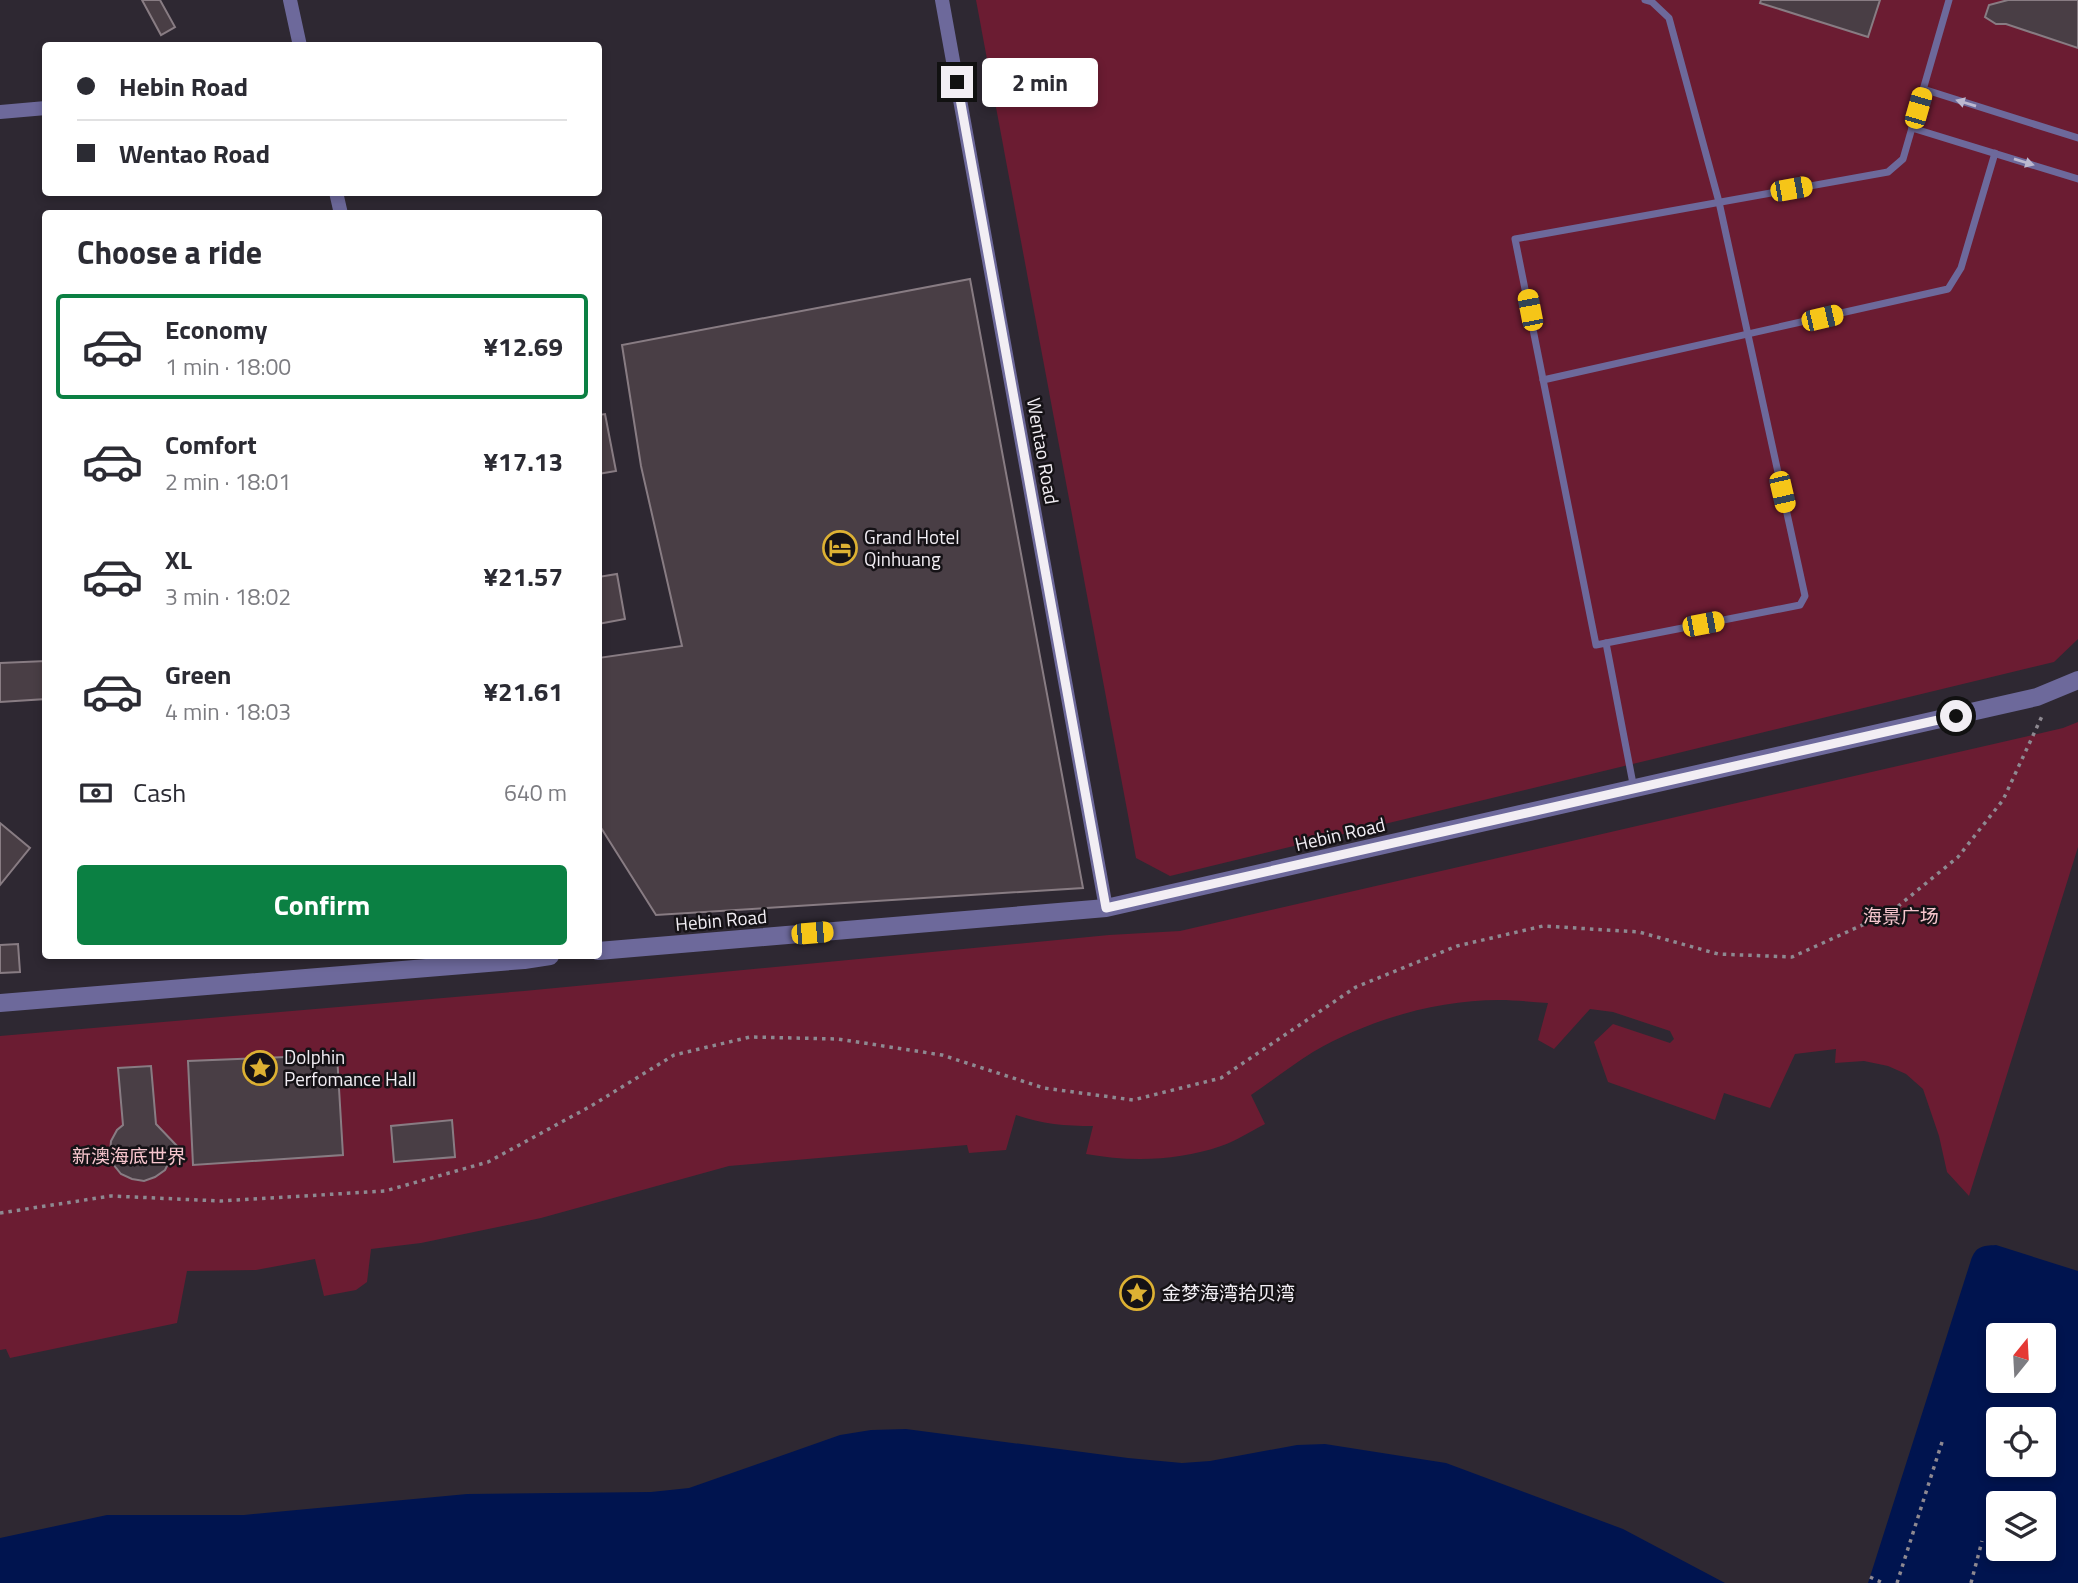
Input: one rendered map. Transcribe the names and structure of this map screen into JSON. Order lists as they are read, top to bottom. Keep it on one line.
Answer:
{"streets":{"street":["Wentao Road","Hebin Road"]},"crossings":[["Wentao Road","Hebin Road"]],"parks":["海景广场","新澳海底世界"],"places":{"hotel":["Grand Hotel Qinhuang"],"place":["Dolphin Perfomance Hall","金梦海湾拾贝湾"]},"north":"top","page":{"banner":["Hebin Road","Wentao Road"],"bubble":"2 min","heading":"Choose a ride","list":[{"name":"Economy","note":"1 min · 18:00","value":"¥12.69"},{"name":"Comfort","note":"2 min · 18:01","value":"¥17.13"},{"name":"XL","note":"3 min · 18:02","value":"¥21.57"},{"name":"Green","note":"4 min · 18:03","value":"¥21.61"}],"pay":["Cash","640 m"],"buttons":"Confirm"}}
